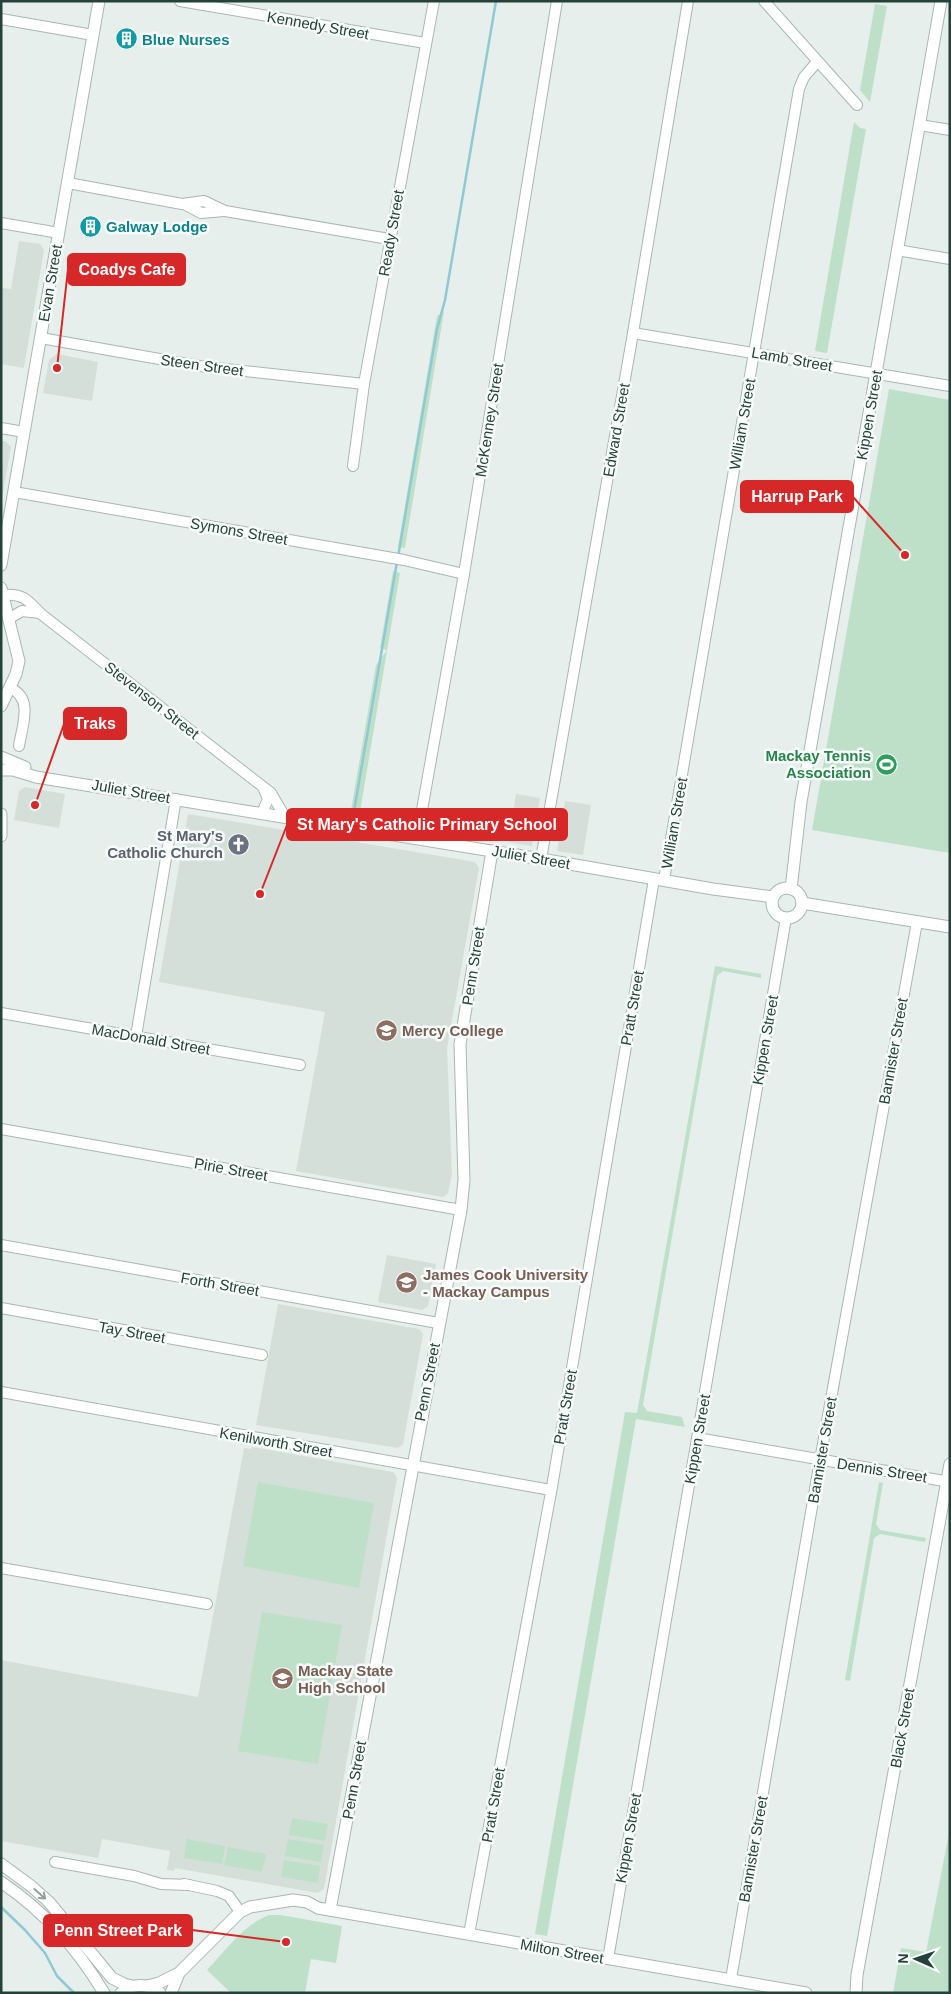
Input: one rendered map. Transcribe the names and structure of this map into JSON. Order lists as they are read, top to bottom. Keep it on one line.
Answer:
{"streets":{"street":["Kennedy Street","Ready Street","Evan Street","Lamb Street","Steen Street","Kippen Street","McKenney Street","William Street","Edward Street","Symons Street","Stevenson Street","Juliet Street","Penn Street","Pratt Street","MacDonald Street","Bannister Street","Pirie Street","Forth Street","Tay Street","Kenilworth Street","Dennis Street","Black Street","Milton Street"]},"crossings":[["Kennedy Street","Ready Street"],["Ready Street","Steen Street"],["Evan Street","Steen Street"],["Evan Street","Symons Street"],["Lamb Street","Kippen Street"],["Lamb Street","William Street"],["Lamb Street","Edward Street"],["Kippen Street","Juliet Street"],["Kippen Street","Dennis Street"],["Kippen Street","Milton Street"],["McKenney Street","Symons Street"],["McKenney Street","Juliet Street"],["William Street","Juliet Street"],["William Street","Pratt Street"],["Edward Street","Juliet Street"],["Stevenson Street","Juliet Street"],["Juliet Street","Penn Street"],["Juliet Street","Pratt Street"],["Penn Street","Pirie Street"],["Penn Street","Forth Street"],["Penn Street","Kenilworth Street"],["Penn Street","Milton Street"],["Pratt Street","Kenilworth Street"],["Pratt Street","Milton Street"],["Bannister Street","Dennis Street"],["Bannister Street","Milton Street"],["Dennis Street","Black Street"]],"places":{"building":["Blue Nurses","Galway Lodge"],"other":["Coadys Cafe","Harrup Park","Traks","St Mary's Catholic Primary School","Penn Street Park"],"sports":["Mackay Tennis Association"],"church":["St Mary's Catholic Church"],"school or university":["Mercy College","James Cook University - Mackay Campus","Mackay State High School"]},"north":"left"}
